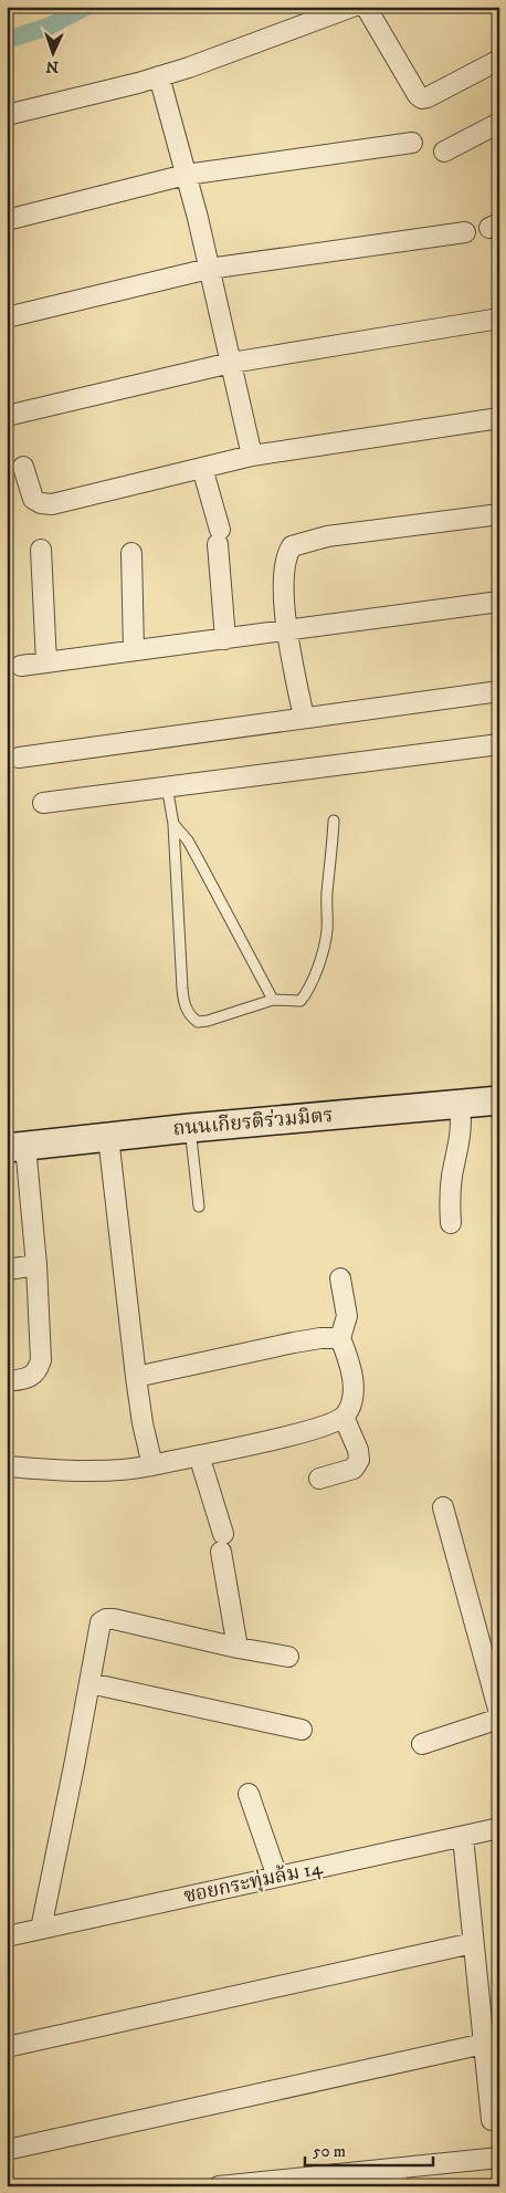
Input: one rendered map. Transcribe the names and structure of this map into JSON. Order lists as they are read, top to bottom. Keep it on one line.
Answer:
{"streets":{"street":["ถนนเกียรติร่วมมิตร","ซอยกระทุ่มล้ม 14"]},"scale_bar":"50 m","north":"bottom"}
